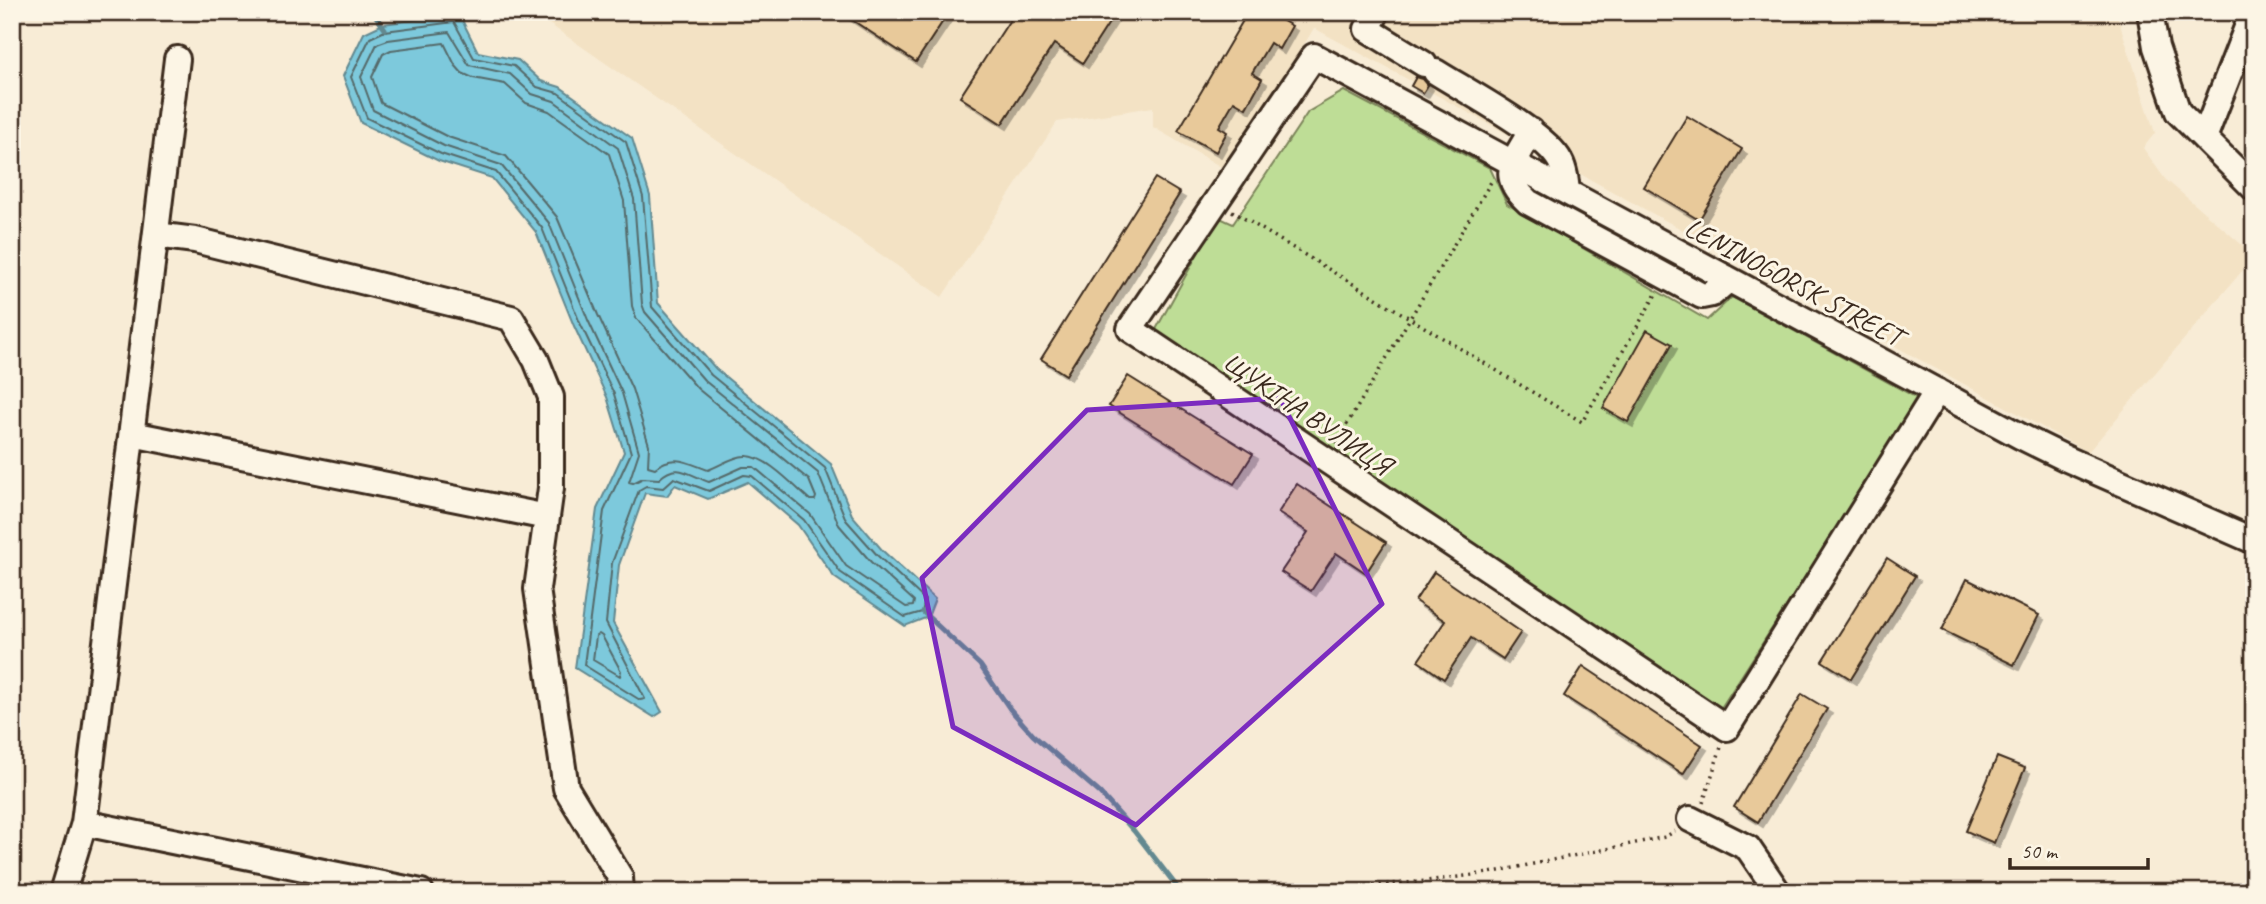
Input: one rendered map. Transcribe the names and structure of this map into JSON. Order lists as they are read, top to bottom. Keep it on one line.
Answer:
{"streets":{"street":["LENINOGORSK STREET","ЩУКІНА ВУЛИЦЯ"]},"crossings":[["LENINOGORSK STREET","ЩУКІНА ВУЛИЦЯ"]],"scale_bar":"50 m"}
